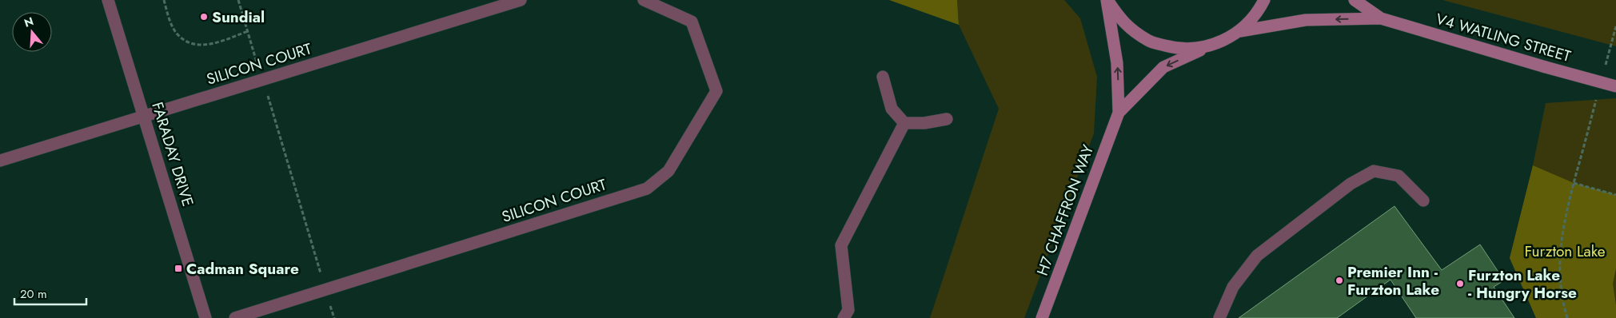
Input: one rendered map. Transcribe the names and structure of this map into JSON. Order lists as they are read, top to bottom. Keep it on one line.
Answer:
{"streets":{"street":["V4 WATLING STREET","SILICON COURT","FARADAY DRIVE","H7 CHAFFRON WAY"]},"crossings":[["SILICON COURT","FARADAY DRIVE"]],"parks":["Furzton Lake"],"places":{"other":["Sundial","Premier Inn - Furzton Lake","Furzton Lake - Hungry Horse"],"transit":["Cadman Square"]},"scale_bar":"20 m","north":"top"}
